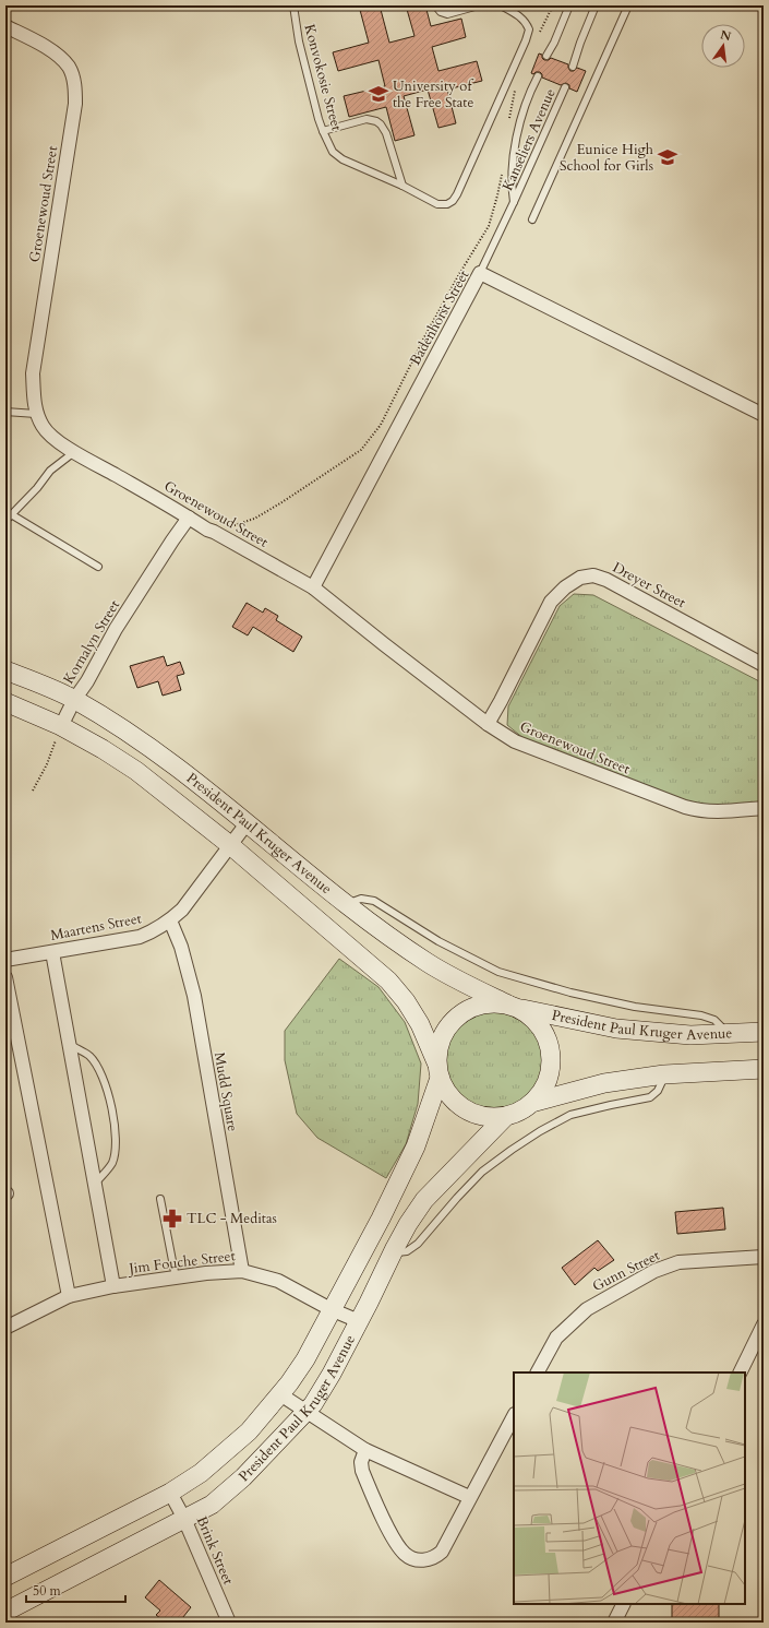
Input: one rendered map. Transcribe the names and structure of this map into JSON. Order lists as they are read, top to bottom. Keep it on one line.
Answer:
{"streets":{"street":["Groenewoud Street","Badenhorst Street","Dreyer Street","Kornalyn Street","President Paul Kruger Avenue","Maartens Street","Mudd Square","Jim Fouche Street","Gunn Street","Brink Street"],"lane":["Konvokosie Street","Kanseliers Avenue"]},"crossings":[["Kanseliers Avenue","Badenhorst Street"],["Groenewoud Street","Badenhorst Street"],["Groenewoud Street","Dreyer Street"],["Groenewoud Street","Kornalyn Street"],["Kornalyn Street","President Paul Kruger Avenue"],["President Paul Kruger Avenue","Maartens Street"],["President Paul Kruger Avenue","Jim Fouche Street"],["President Paul Kruger Avenue","Brink Street"],["Maartens Street","Mudd Square"],["Mudd Square","Jim Fouche Street"]],"places":{"school or university":["University of the Free State","Eunice High School for Girls"],"pharmacy":["TLC - Meditas"]},"scale_bar":"50 m","north":"top"}
